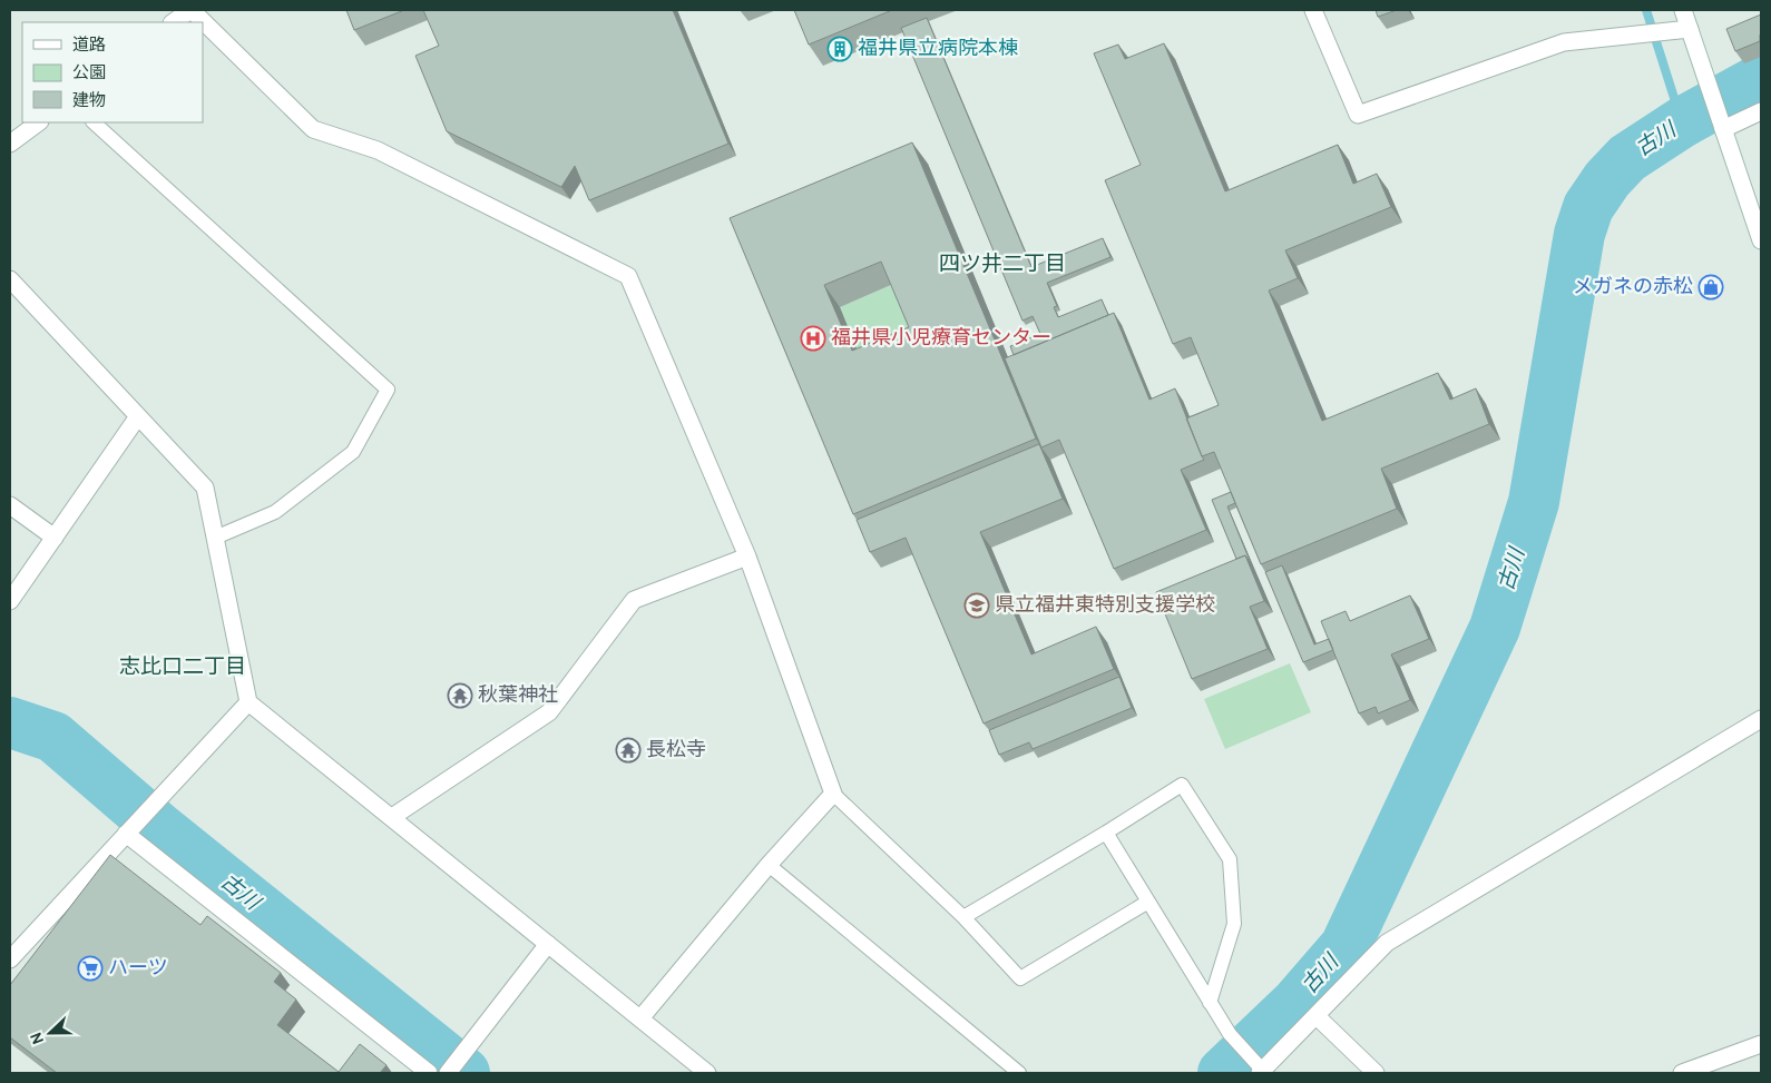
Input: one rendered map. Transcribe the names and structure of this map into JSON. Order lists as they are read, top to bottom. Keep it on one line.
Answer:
{"districts":["四ツ井二丁目","志比口二丁目"],"water":["古川"],"places":{"building":["福井県立病院本棟"],"shop":["メガネの赤松"],"hospital":["福井県小児療育センター"],"school or university":["県立福井東特別支援学校"],"temple":["秋葉神社","長松寺"],"supermarket":["ハーツ"]},"legend":["道路","公園","建物"],"north":"left"}
